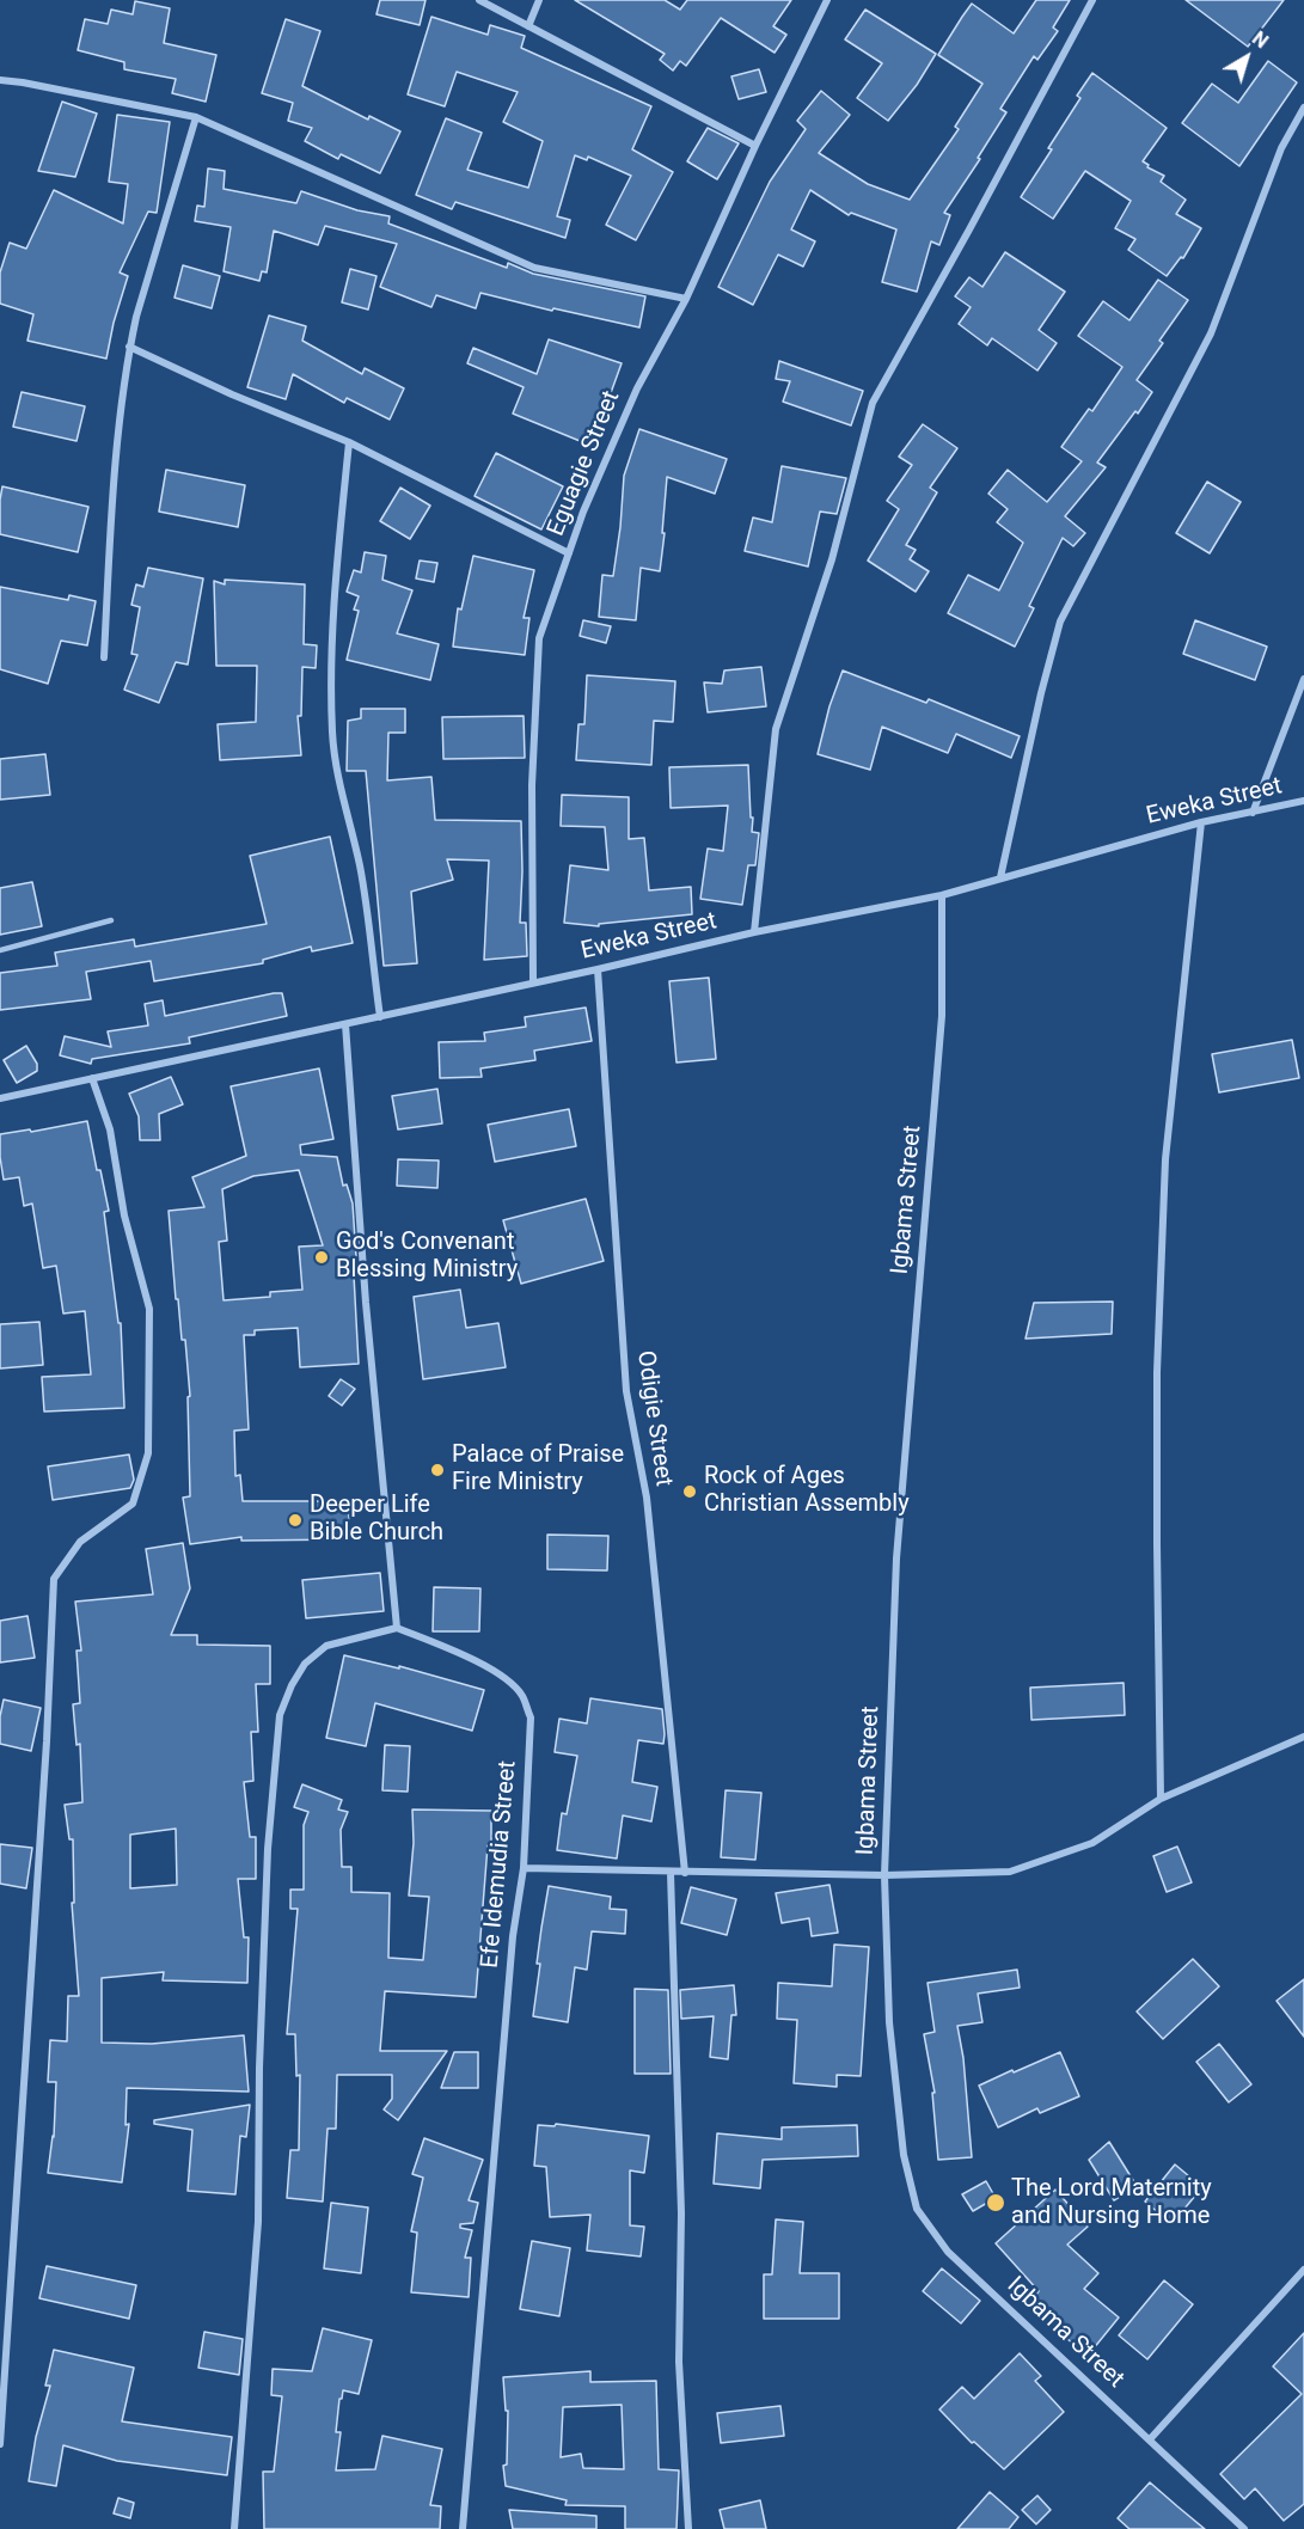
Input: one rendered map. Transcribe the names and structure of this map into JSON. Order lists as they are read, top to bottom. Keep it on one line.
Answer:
{"streets":{"street":["Eguagie Street","Eweka Street","Igbama Street","Odigie Street","Efe Idemudia Street"]},"crossings":[["Eguagie Street","Eweka Street"],["Eweka Street","Igbama Street"],["Eweka Street","Odigie Street"]],"places":["God's Convenant Blessing Ministry","Palace of Praise Fire Ministry","Rock of Ages Christian Assembly","Deeper Life Bible Church","The Lord Maternity and Nursing Home"],"north":"top right"}
